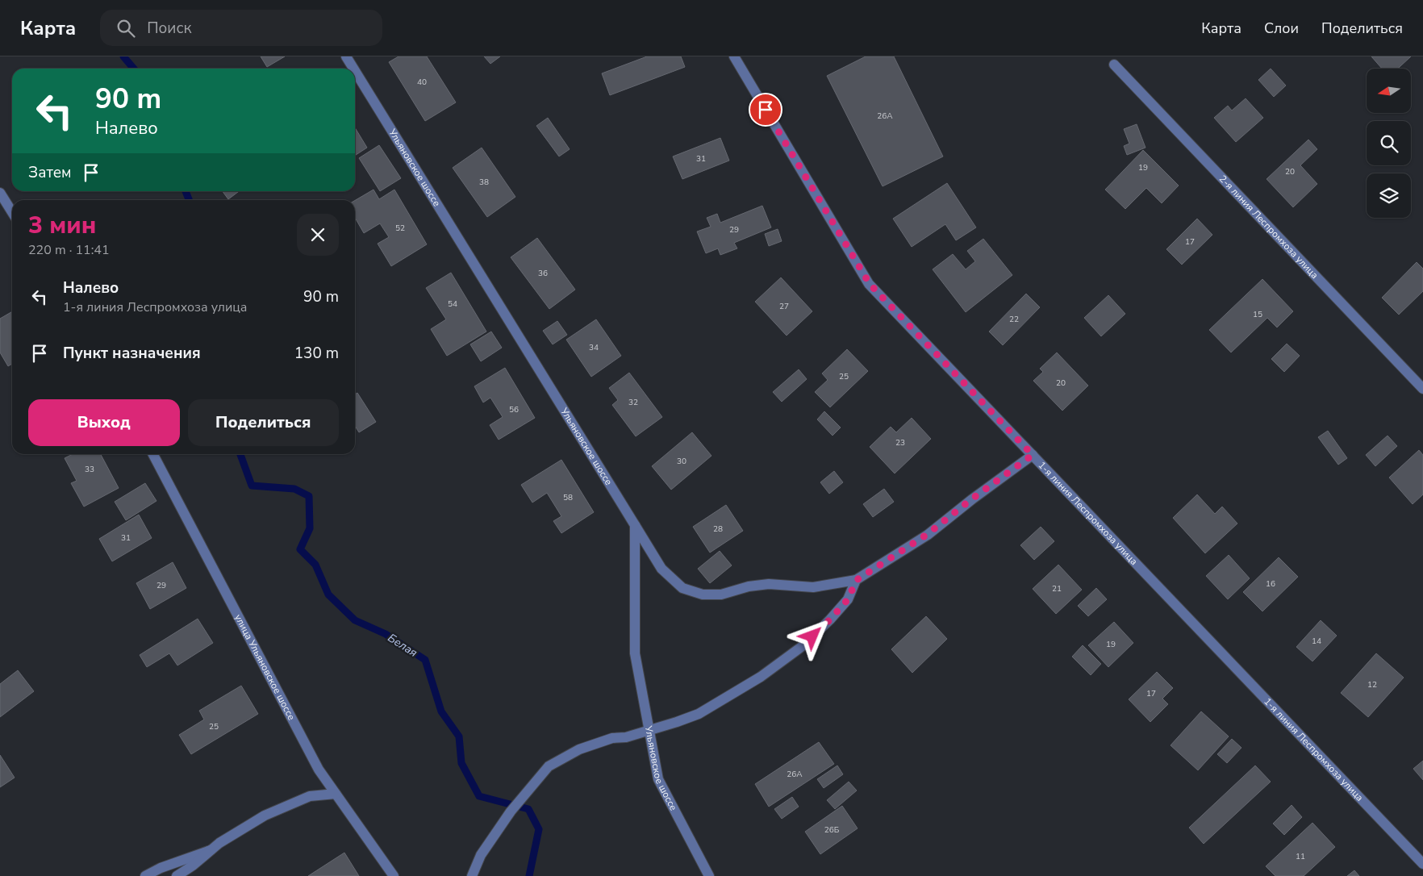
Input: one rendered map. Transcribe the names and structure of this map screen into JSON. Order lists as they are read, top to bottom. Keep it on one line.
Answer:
{"streets":{"street":["Ульяновское шоссе","2-я линия Леспромхоза улица","1-я линия Леспромхоза улица","улица Ульяновское шоссе"]},"water":["Белая"],"house_numbers":["40","26А","31","19","20","38","52","29","17","36","54","27","15","22","34","25","20","32","56","23","30","33","58","28","31","16","29","21","14","19","12","17","25","26А","26Б","11"],"north":"left","page":{"header":"Карта","search":"Поиск","nav":["Карта","Слои","Поделиться"],"turn":["90 m","Налево"],"then":"Затем","heading":["3 мин","220 m · 11:41"],"list":[{"name":"Налево","note":"1-я линия Леспромхоза улица","value":"90 m"},{"name":"Пункт назначения","value":"130 m"}],"buttons":["Выход","Поделиться"]}}
